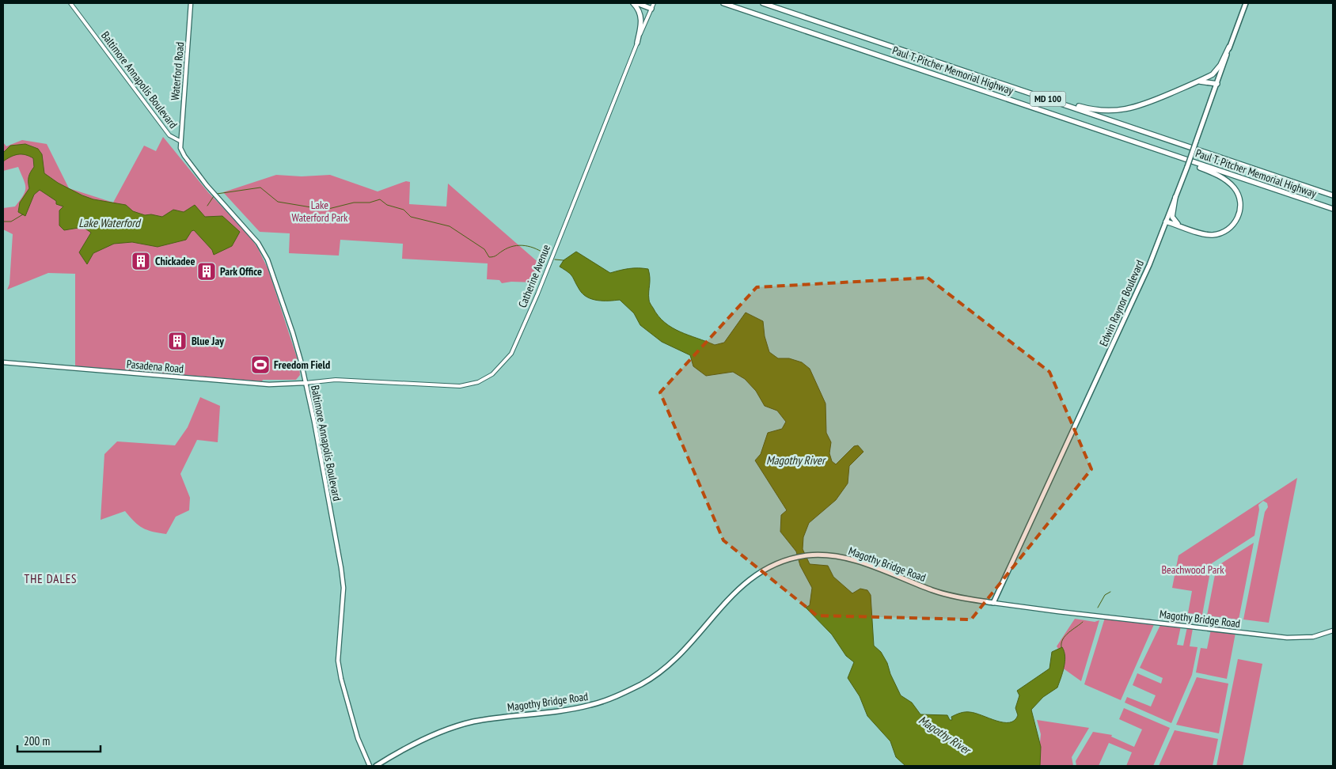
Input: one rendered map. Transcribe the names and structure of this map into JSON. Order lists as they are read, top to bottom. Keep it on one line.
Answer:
{"streets":{"highway":["Paul T. Pitcher Memorial Highway","MD 100"],"main road":["Waterford Road","Baltimore Annapolis Boulevard","Edwin Raynor Boulevard","Pasadena Road","Magothy Bridge Road"],"street":["Catherine Avenue"]},"crossings":[["Waterford Road","Baltimore Annapolis Boulevard"],["Baltimore Annapolis Boulevard","Catherine Avenue"],["Baltimore Annapolis Boulevard","Pasadena Road"],["Catherine Avenue","Pasadena Road"],["Edwin Raynor Boulevard","Magothy Bridge Road"]],"districts":["THE DALES"],"water":["Lake Waterford","Magothy River"],"parks":["Lake Waterford Park","Beachwood Park"],"places":{"building":["Chickadee","Park Office","Blue Jay"],"sports":["Freedom Field"]},"scale_bar":"200 m"}
